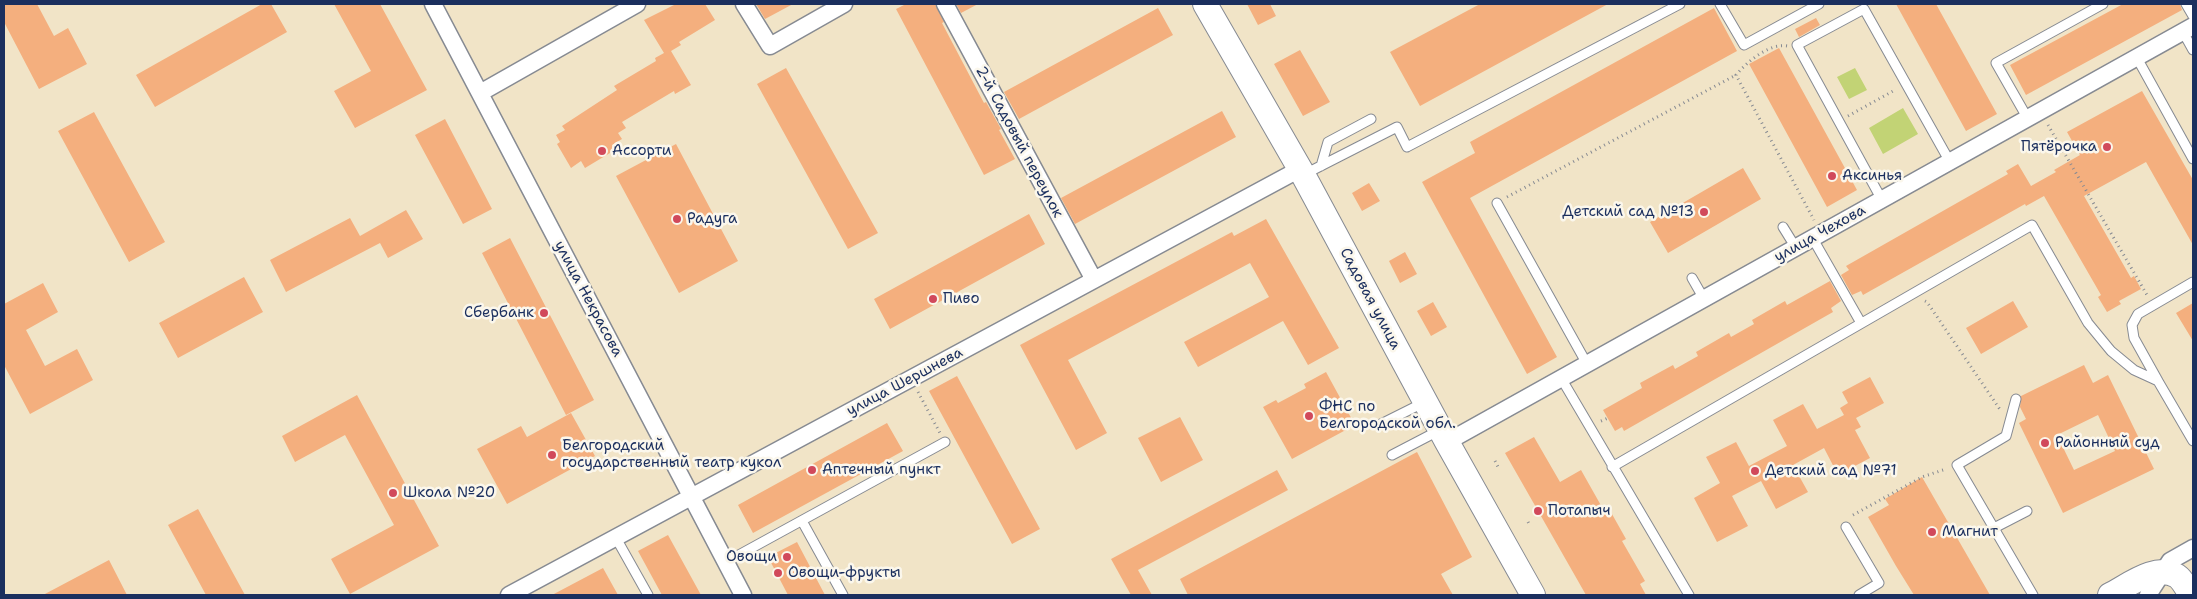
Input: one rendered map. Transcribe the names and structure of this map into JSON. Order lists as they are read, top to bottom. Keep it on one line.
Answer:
{"streets":{"main road":["Садовая улица"],"street":["2-й Садовый переулок","улица Чехова","улица Некрасова","улица Шершнева"]},"crossings":[["2-й Садовый переулок","улица Шершнева"],["улица Чехова","Садовая улица"],["улица Некрасова","улица Шершнева"],["Садовая улица","улица Шершнева"]],"places":["Пятёрочка","Ассорти","Аксинья","Детский сад №13","Радуга","Пиво","Сбербанк","ФНС по Белгородской обл.","Районный суд","Белгородский государственный театр кукол","Аптечный пункт","Детский сад №71","Школа №20","Потапыч","Магнит","Овощи","Овощи-фрукты"]}
